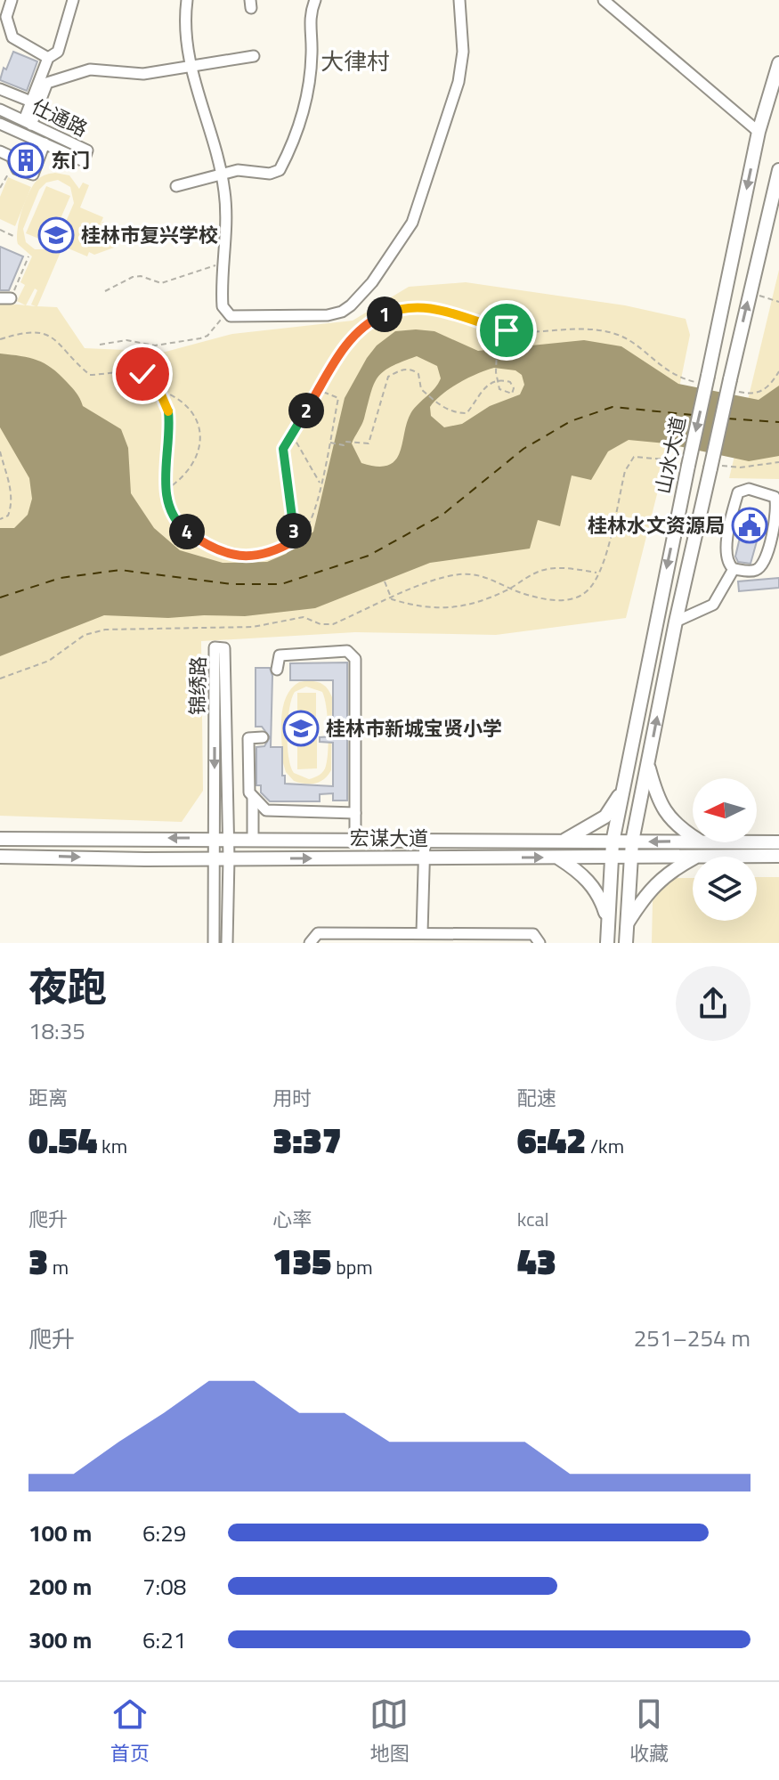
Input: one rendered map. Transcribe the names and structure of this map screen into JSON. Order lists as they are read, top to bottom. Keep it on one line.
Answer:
{"streets":{"main road":["山水大道","宏谋大道"],"street":["仕通路","锦绣路"]},"crossings":[["山水大道","宏谋大道"],["锦绣路","宏谋大道"]],"districts":["大律村"],"places":{"building":["东门"],"school or university":["桂林市复兴学校","桂林市新城宝贤小学"],"public building":["桂林水文资源局"]},"north":"left","page":{"pins":["1","2","3","4"],"heading":["夜跑","18:35"],"stats":[["距离","0.54 km"],["用时","3:37"],["配速","6:42 /km"],["爬升","3 m"],["心率","135 bpm"],["kcal","43"]],"chart":["爬升","251–254 m"],"list":[{"name":"100 m","note":"6:29"},{"name":"200 m","note":"7:08"},{"name":"300 m","note":"6:21"}],"tabs":["首页","地图","收藏"]}}
